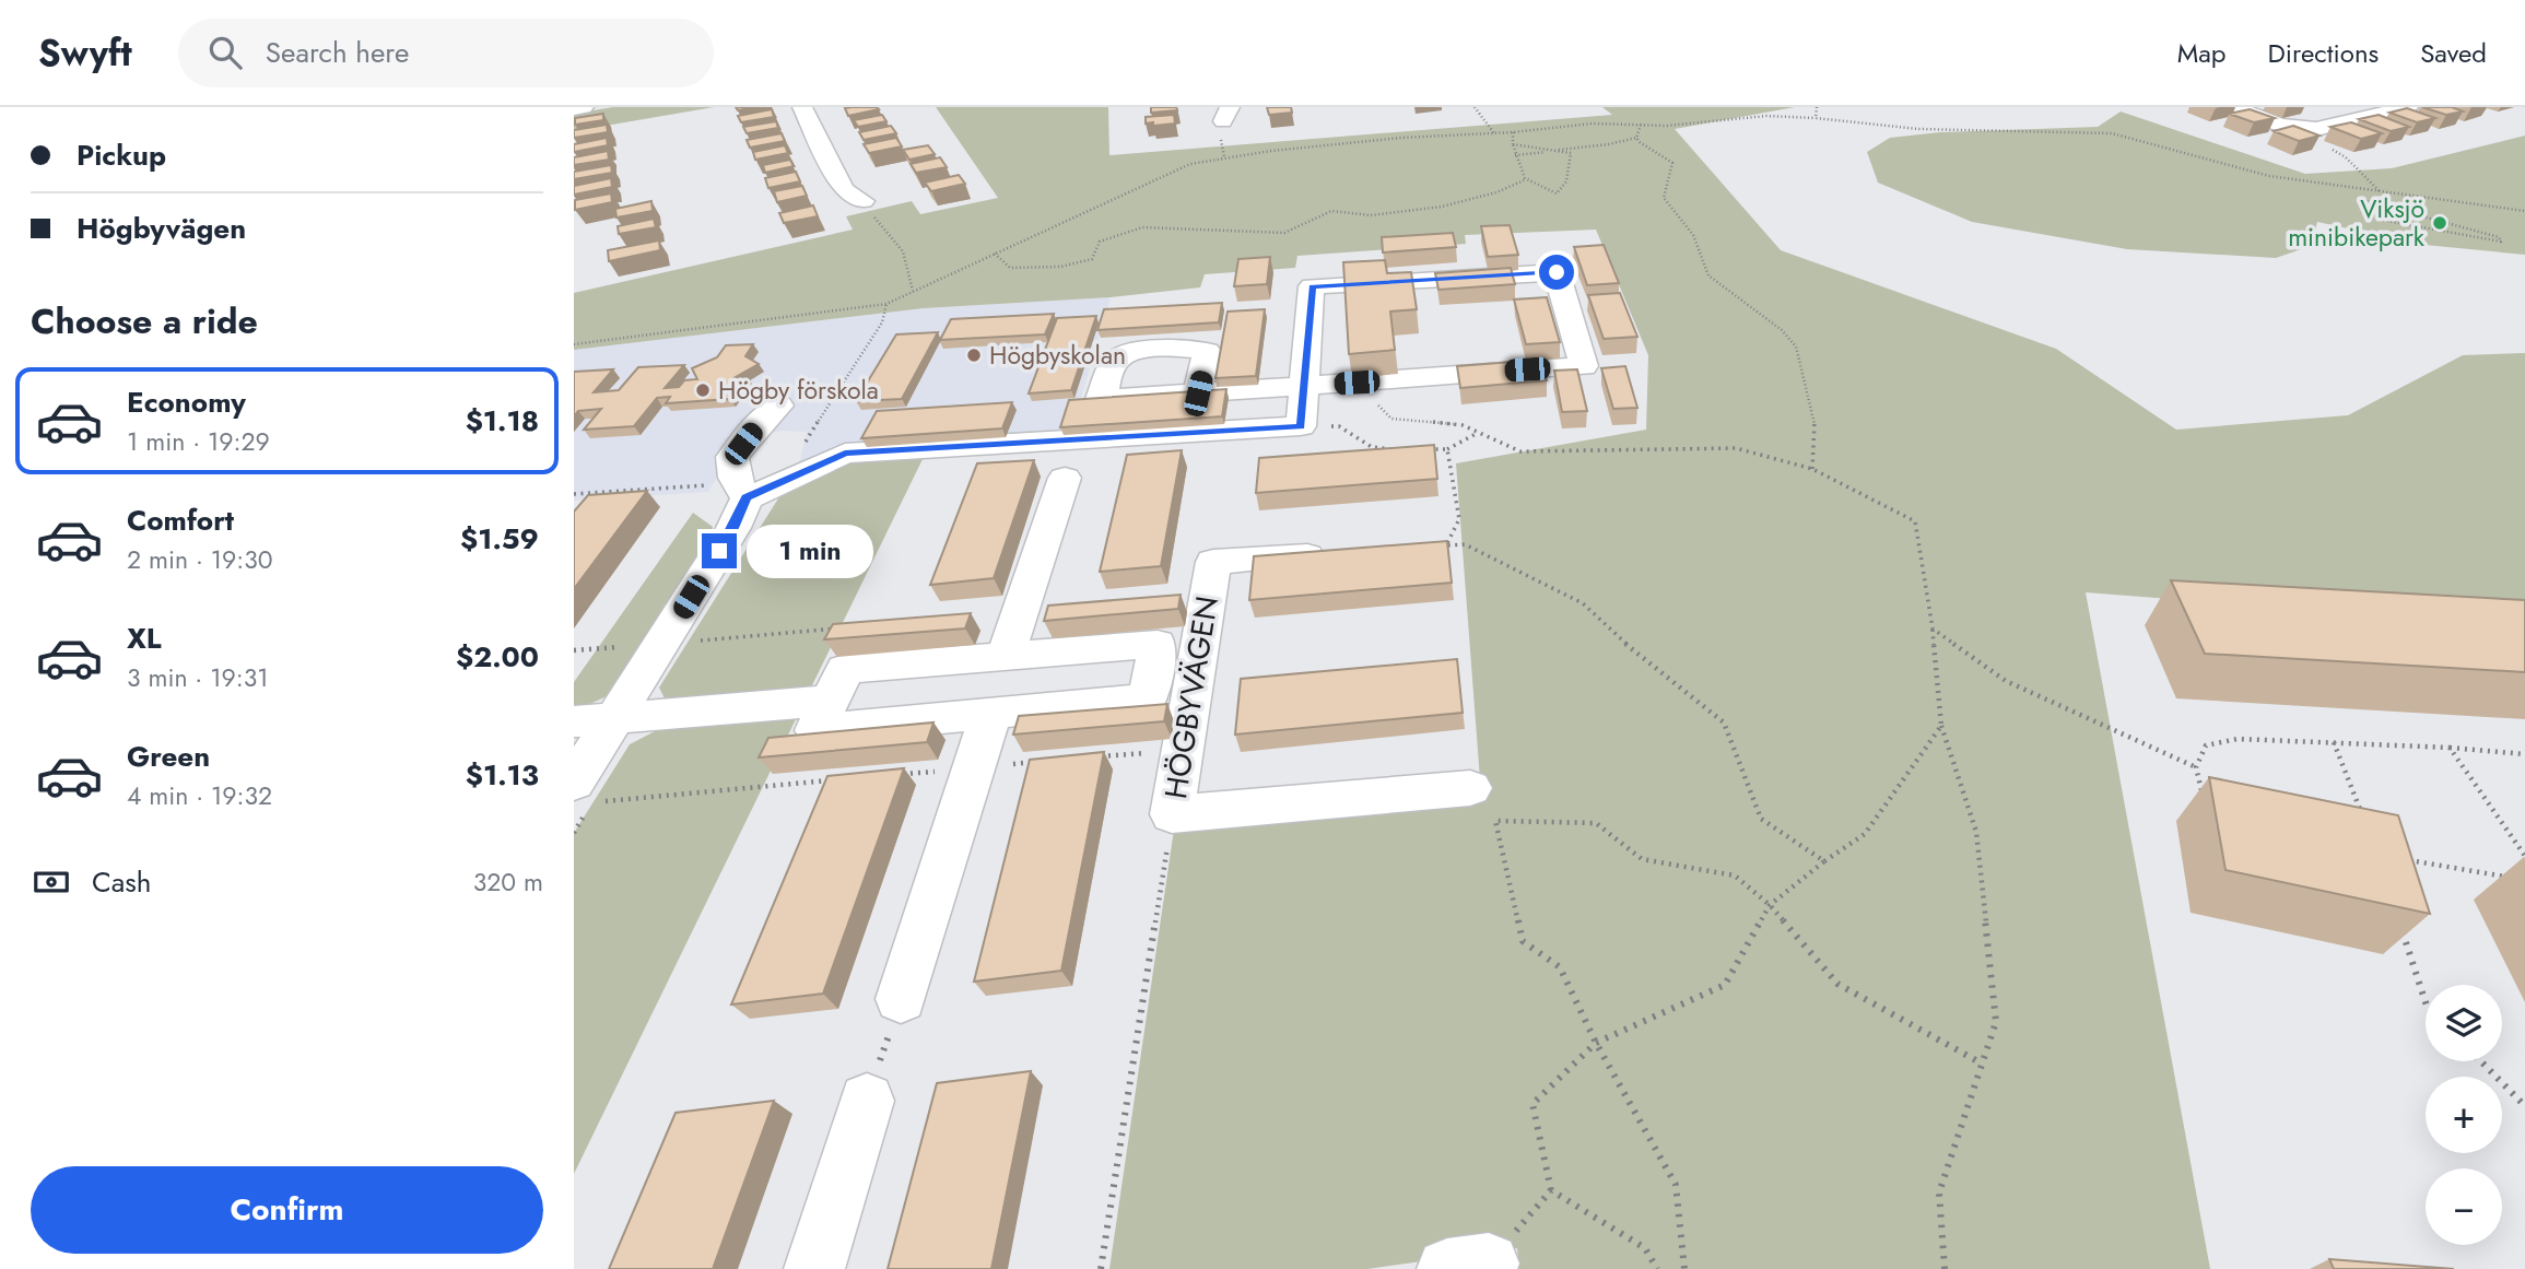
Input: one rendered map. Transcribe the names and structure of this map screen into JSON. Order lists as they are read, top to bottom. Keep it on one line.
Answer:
{"streets":{"street":["HÖGBYVÄGEN"]},"places":["Viksjö minibikepark","Högbyskolan","Högby förskola"],"page":{"header":"Swyft","search":"Search here","nav":["Map","Directions","Saved"],"banner":["Pickup","Högbyvägen"],"heading":"Choose a ride","list":[{"name":"Economy","note":"1 min · 19:29","value":"$1.18"},{"name":"Comfort","note":"2 min · 19:30","value":"$1.59"},{"name":"XL","note":"3 min · 19:31","value":"$2.00"},{"name":"Green","note":"4 min · 19:32","value":"$1.13"}],"bubble":"1 min","pay":["Cash","320 m"],"map_buttons":["+","−"],"buttons":"Confirm"}}
